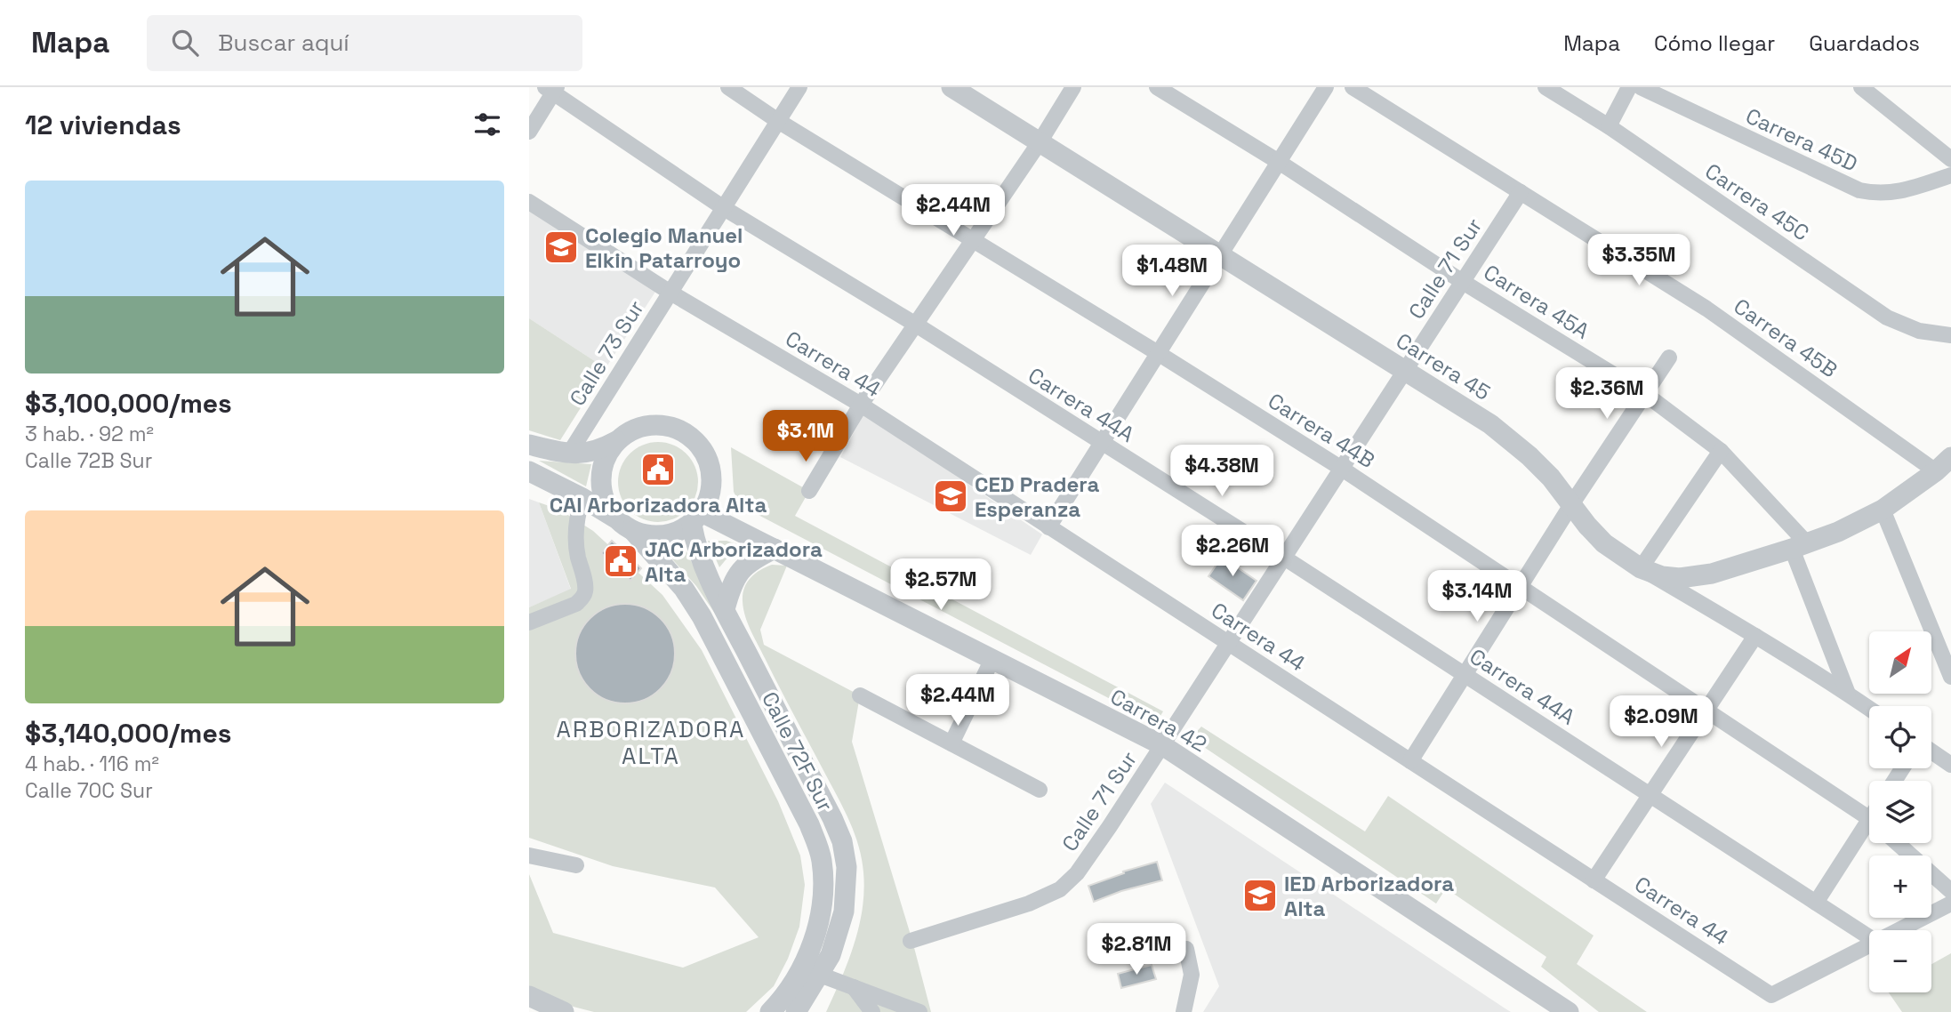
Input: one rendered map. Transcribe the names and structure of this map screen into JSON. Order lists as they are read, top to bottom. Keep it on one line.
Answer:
{"streets":{"street":["Carrera 45D","Carrera 45C","Calle 71 Sur","Carrera 45A","Carrera 45B","Calle 73 Sur","Carrera 44","Carrera 45","Carrera 44A","Carrera 44B","Carrera 42","Calle 72F Sur"]},"crossings":[["Calle 71 Sur","Carrera 45A"],["Calle 71 Sur","Carrera 45B"],["Calle 71 Sur","Carrera 44"],["Calle 71 Sur","Carrera 45"],["Calle 71 Sur","Carrera 44A"],["Calle 71 Sur","Carrera 44B"],["Calle 71 Sur","Carrera 42"],["Calle 73 Sur","Carrera 44"],["Calle 73 Sur","Carrera 44A"],["Calle 73 Sur","Carrera 44B"],["Carrera 42","Calle 72F Sur"]],"districts":["ARBORIZADORA ALTA"],"places":{"school or university":["Colegio Manuel Elkin Patarroyo","CED Pradera Esperanza","IED Arborizadora Alta"],"public building":["CAI Arborizadora Alta","JAC Arborizadora Alta"]},"north":"top right","page":{"header":"Mapa","search":"Buscar aquí","nav":["Mapa","Cómo llegar","Guardados"],"heading":"12 viviendas","list":[{"name":"$3,100,000/mes","note":"3 hab. · 92 m² · Calle 72B Sur"},{"name":"$3,140,000/mes","note":"4 hab. · 116 m² · Calle 70C Sur"}],"price":["$2.44M","$3.35M","$1.48M","$2.36M","$3.1M","$4.38M","$2.26M","$2.57M","$3.14M","$2.44M","$2.09M","$2.81M"],"map_buttons":["+","−"]}}
